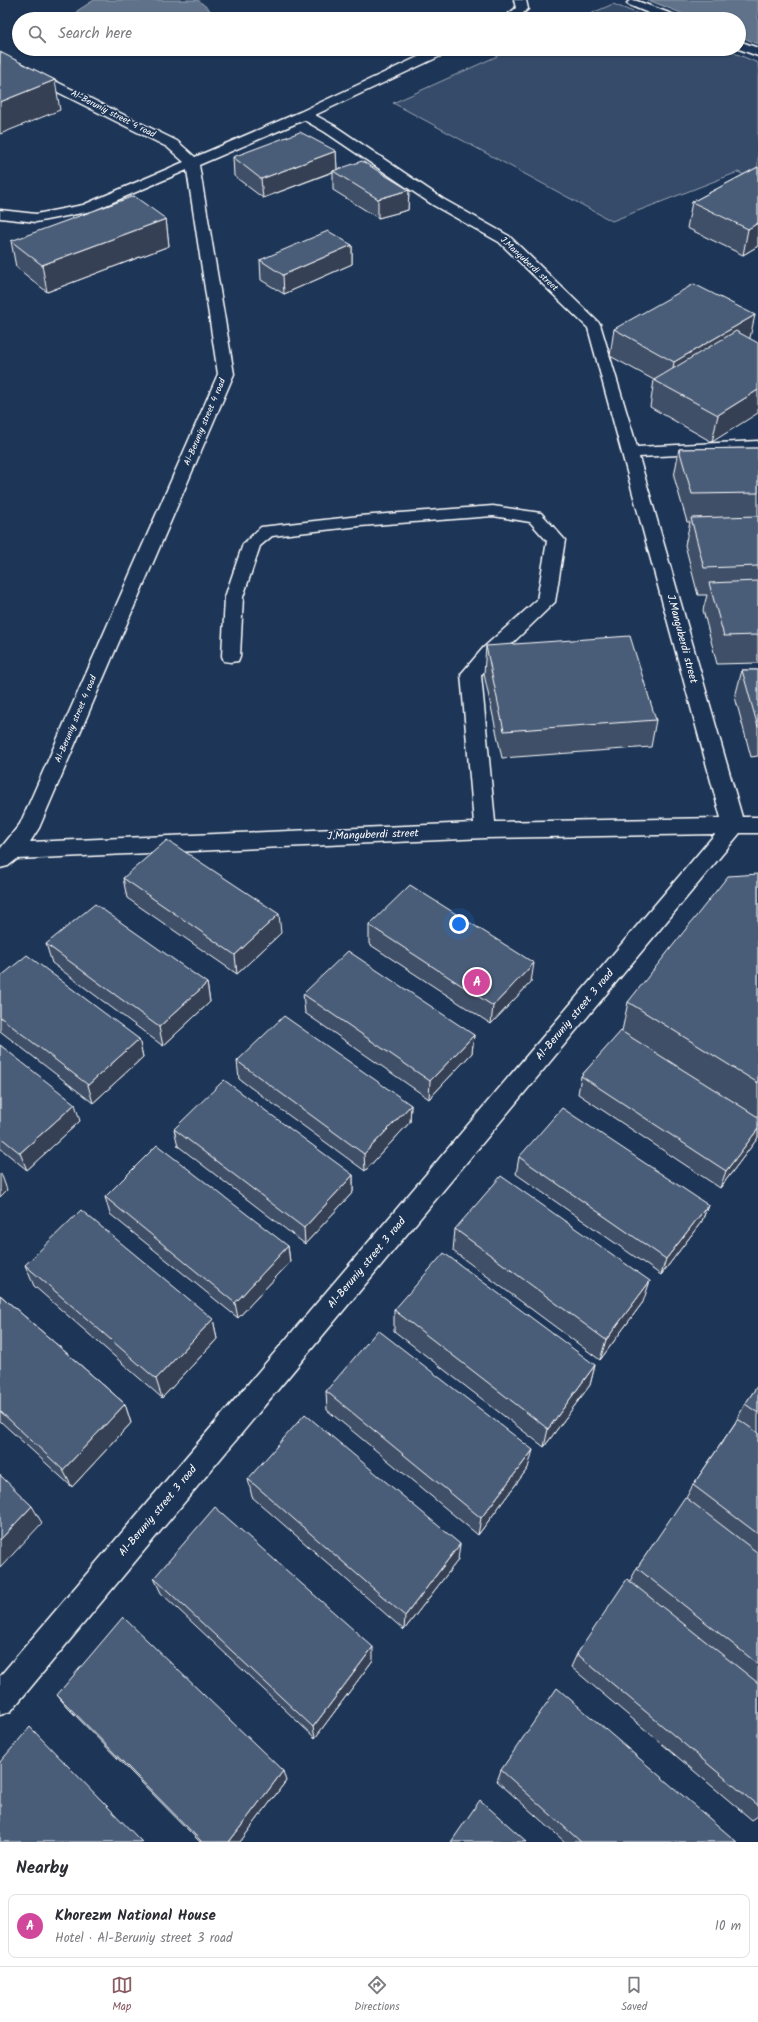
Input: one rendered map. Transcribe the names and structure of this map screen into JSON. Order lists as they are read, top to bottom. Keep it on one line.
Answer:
{"streets":{"street":["Al-Beruniy street 4 road","J.Manguberdi street","Al-Beruniy street 3 road"]},"crossings":[["Al-Beruniy street 4 road","J.Manguberdi street"],["J.Manguberdi street","Al-Beruniy street 3 road"]],"page":{"search":"Search here","pins":"A","heading":"Nearby","list":[{"mark":"A","name":"Khorezm National House","note":"Hotel · Al-Beruniy street 3 road","value":"10 m"}],"nav":["Map","Directions","Saved"]}}
